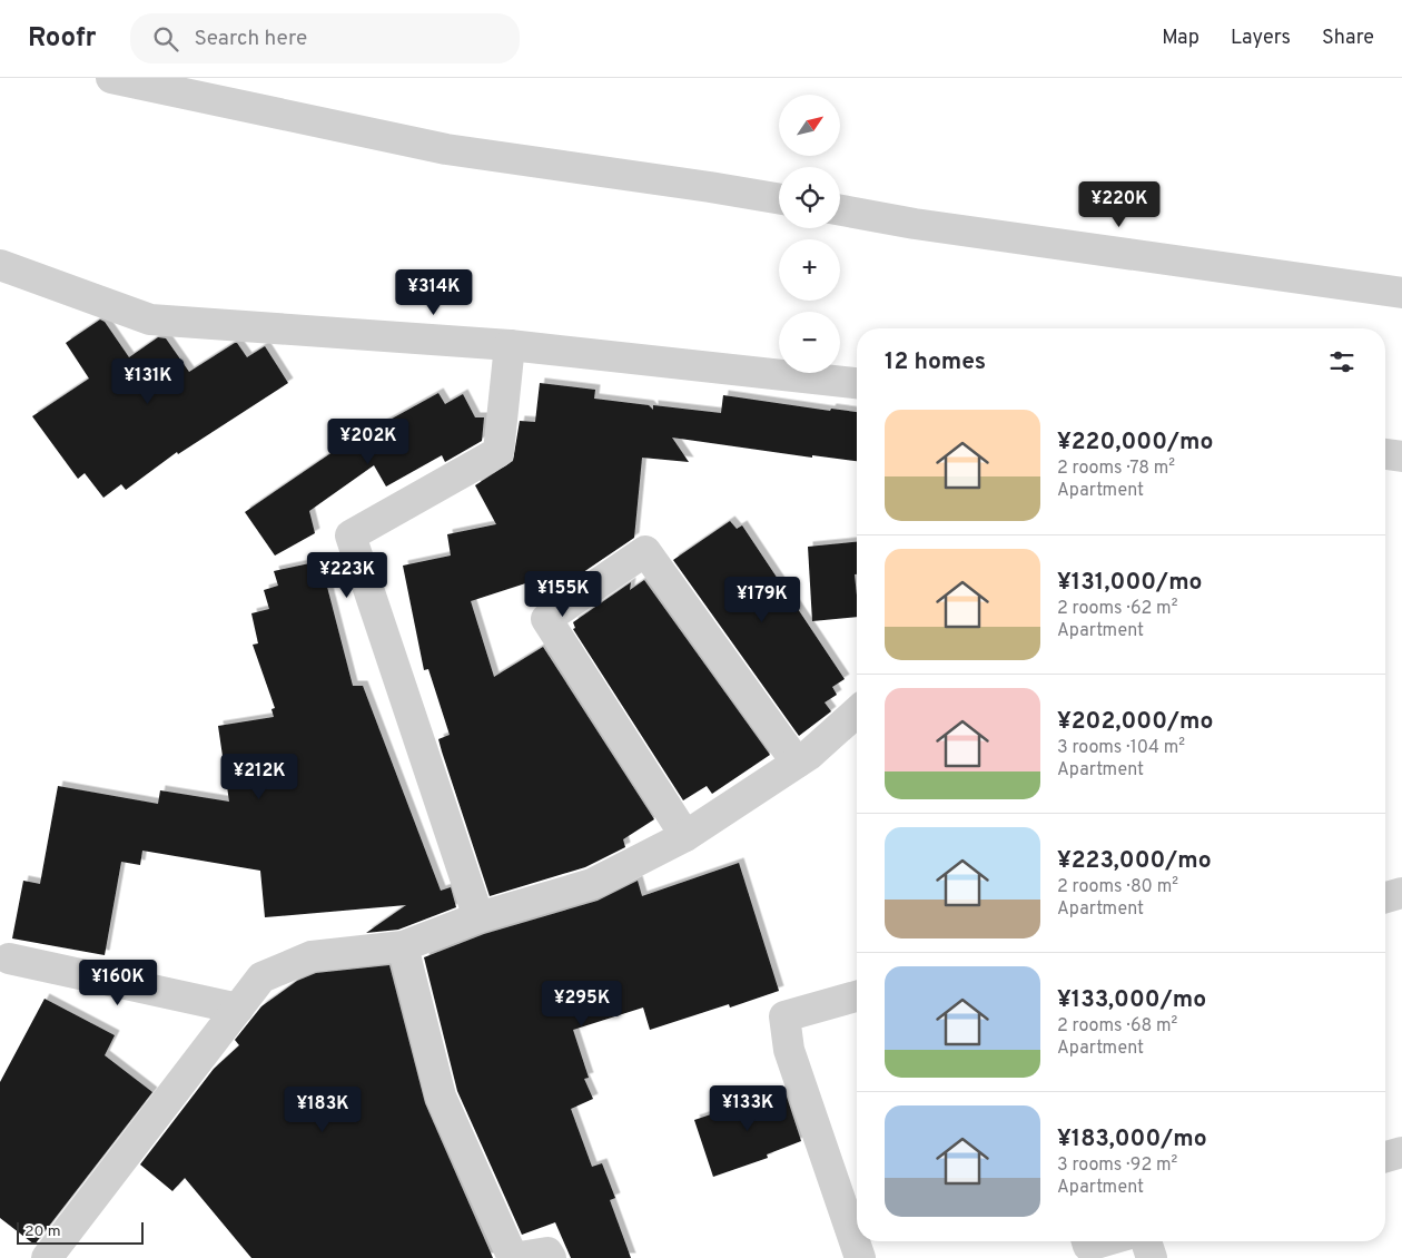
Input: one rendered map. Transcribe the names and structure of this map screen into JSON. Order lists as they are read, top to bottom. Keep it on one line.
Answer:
{"scale_bar":"20 m","north":"top right","page":{"header":"Roofr","search":"Search here","nav":["Map","Layers","Share"],"map_buttons":["+","−"],"price":["¥220K","¥314K","¥131K","¥202K","¥223K","¥155K","¥179K","¥212K","¥160K","¥295K","¥133K","¥183K"],"heading":"12 homes","list":[{"name":"¥220,000/mo","note":"2 rooms · 78 m² · Apartment"},{"name":"¥131,000/mo","note":"2 rooms · 62 m² · Apartment"},{"name":"¥202,000/mo","note":"3 rooms · 104 m² · Apartment"},{"name":"¥223,000/mo","note":"2 rooms · 80 m² · Apartment"},{"name":"¥133,000/mo","note":"2 rooms · 68 m² · Apartment"},{"name":"¥183,000/mo","note":"3 rooms · 92 m² · Apartment"}],"scale":"20 m"}}
